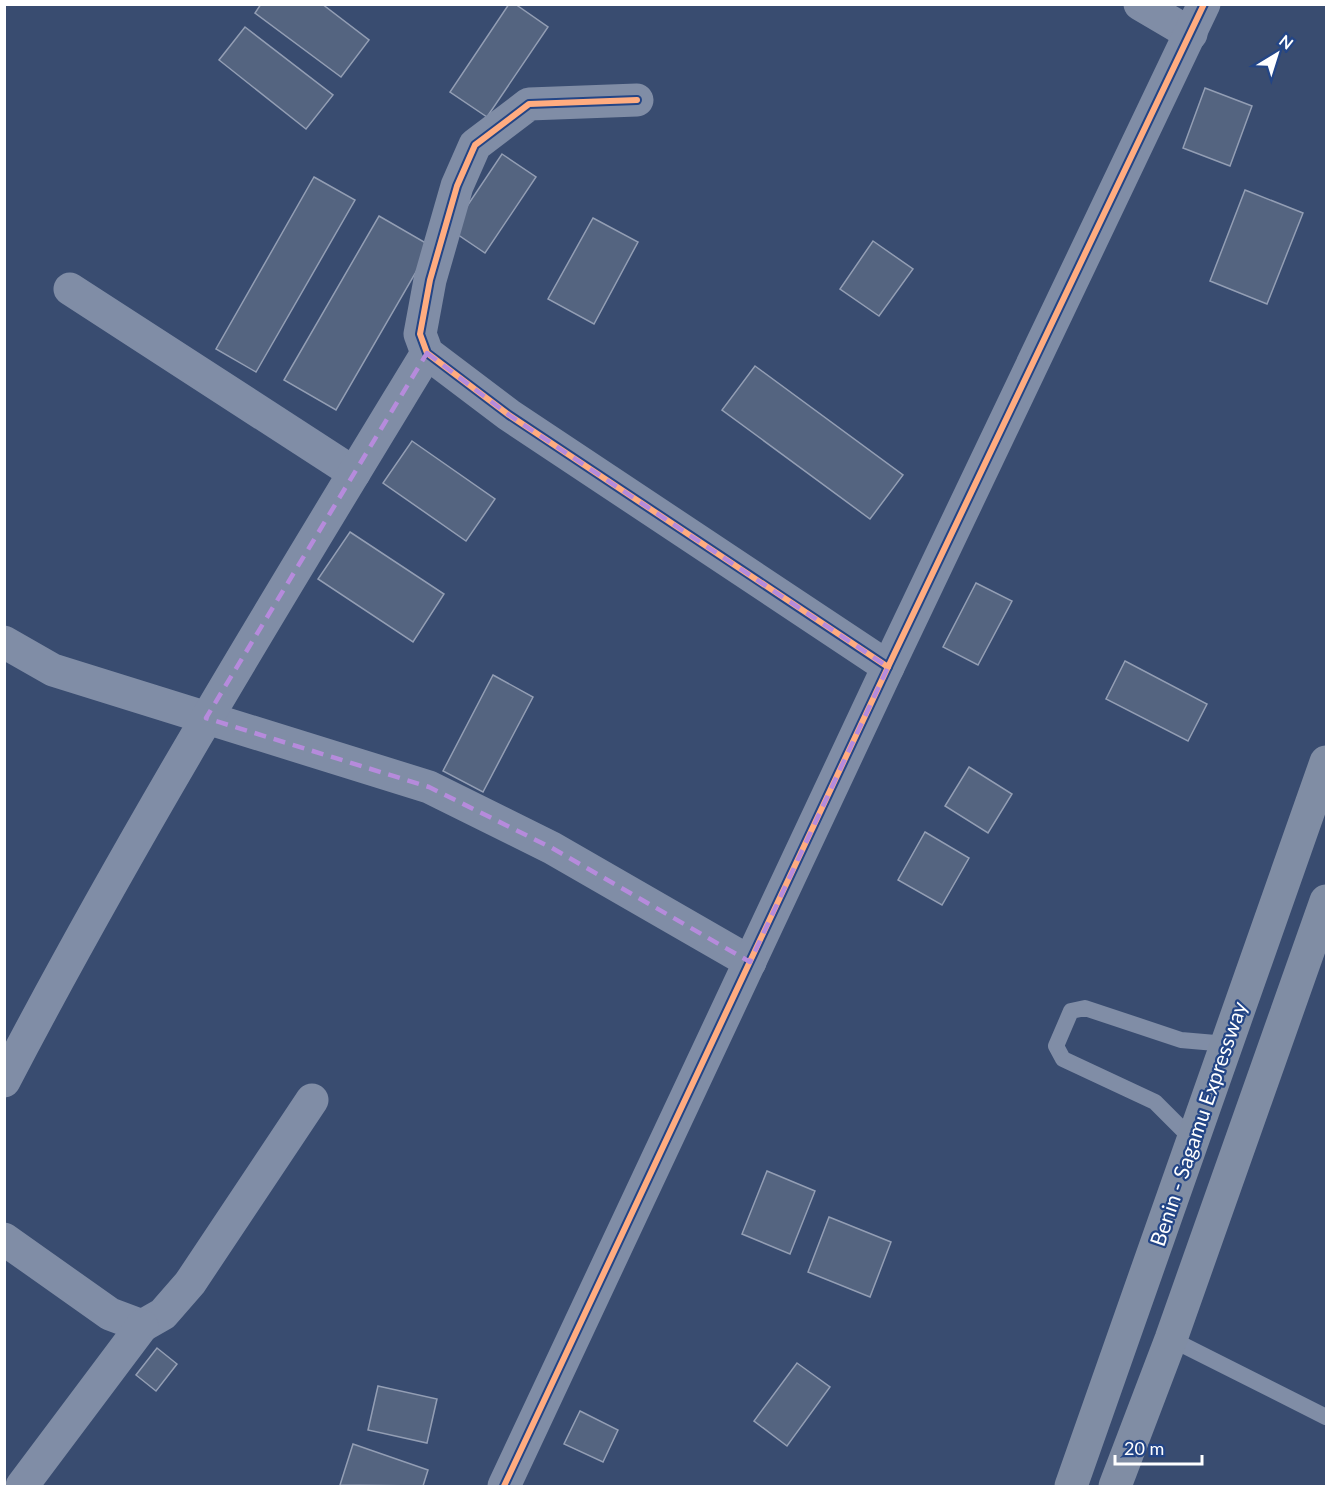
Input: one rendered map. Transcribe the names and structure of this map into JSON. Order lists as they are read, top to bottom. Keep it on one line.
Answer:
{"streets":{"highway":["Benin - Sagamu Expressway"]},"scale_bar":"20 m","north":"top right"}
